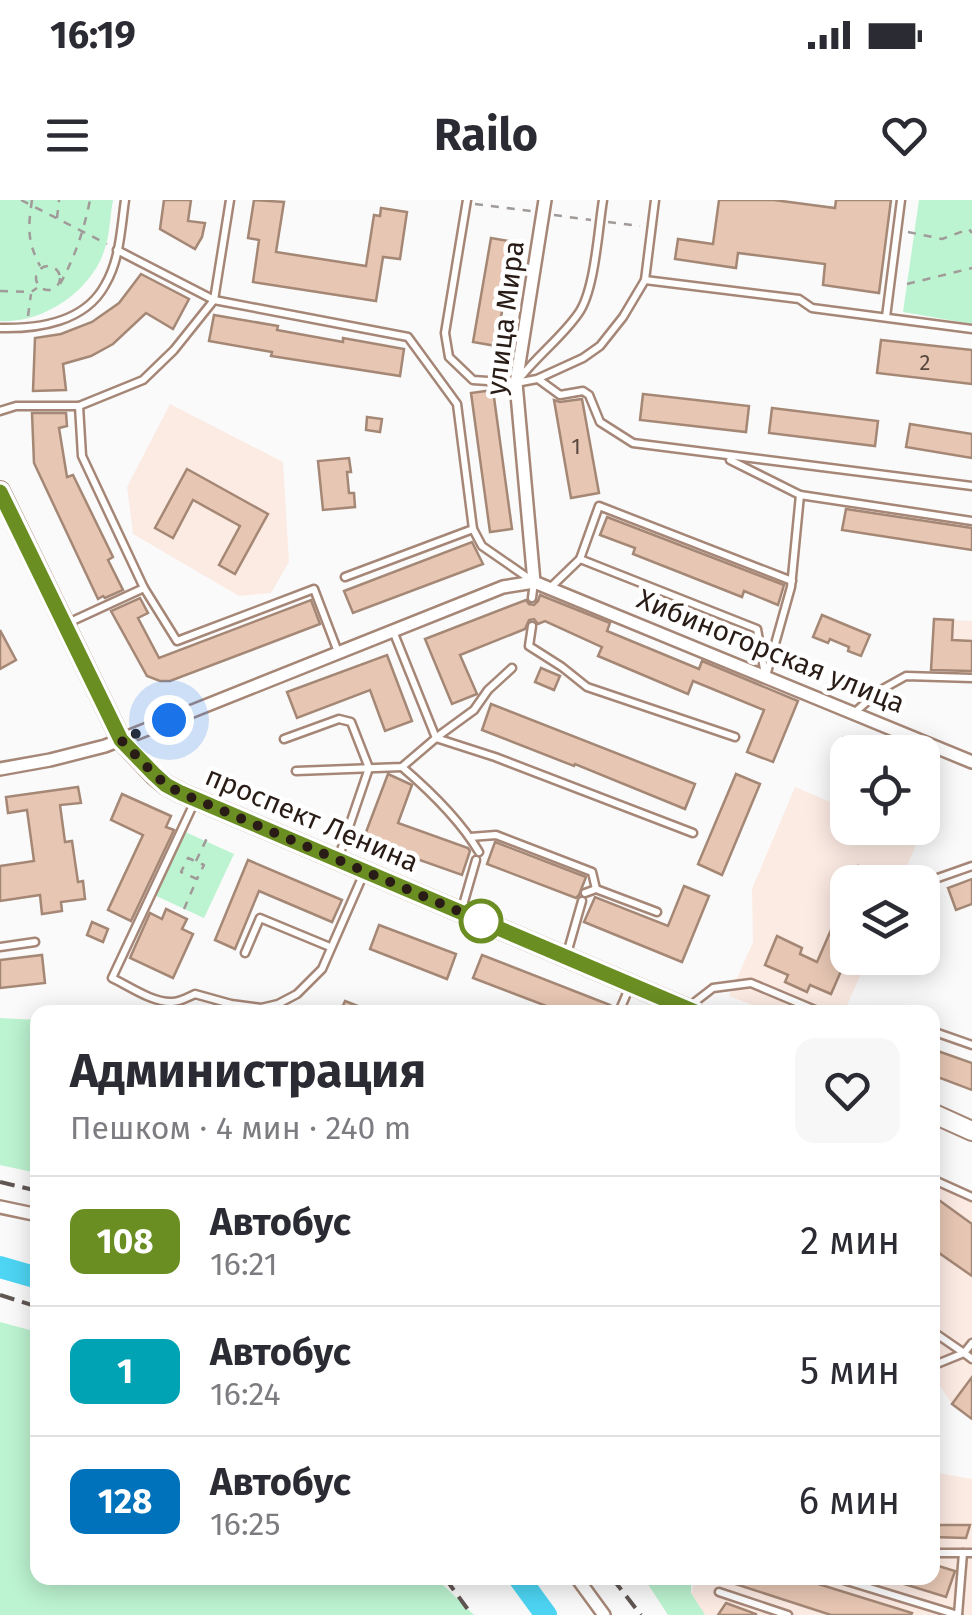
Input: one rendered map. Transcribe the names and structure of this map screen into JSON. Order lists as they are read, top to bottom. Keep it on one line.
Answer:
{"streets":{"main road":["проспект Ленина"],"street":["улица Мира","Хибиногорская улица"]},"crossings":[["улица Мира","Хибиногорская улица"]],"lines":["bus line 108"],"house_numbers":["2","1"],"page":{"status":"16:19","header":"Railo","heading":["Администрация","Пешком · 4 мин · 240 m"],"list":[{"mark":"108","name":"Автобус","note":"16:21","value":"2 мин"},{"mark":"1","name":"Автобус","note":"16:24","value":"5 мин"},{"mark":"128","name":"Автобус","note":"16:25","value":"6 мин"}]}}
